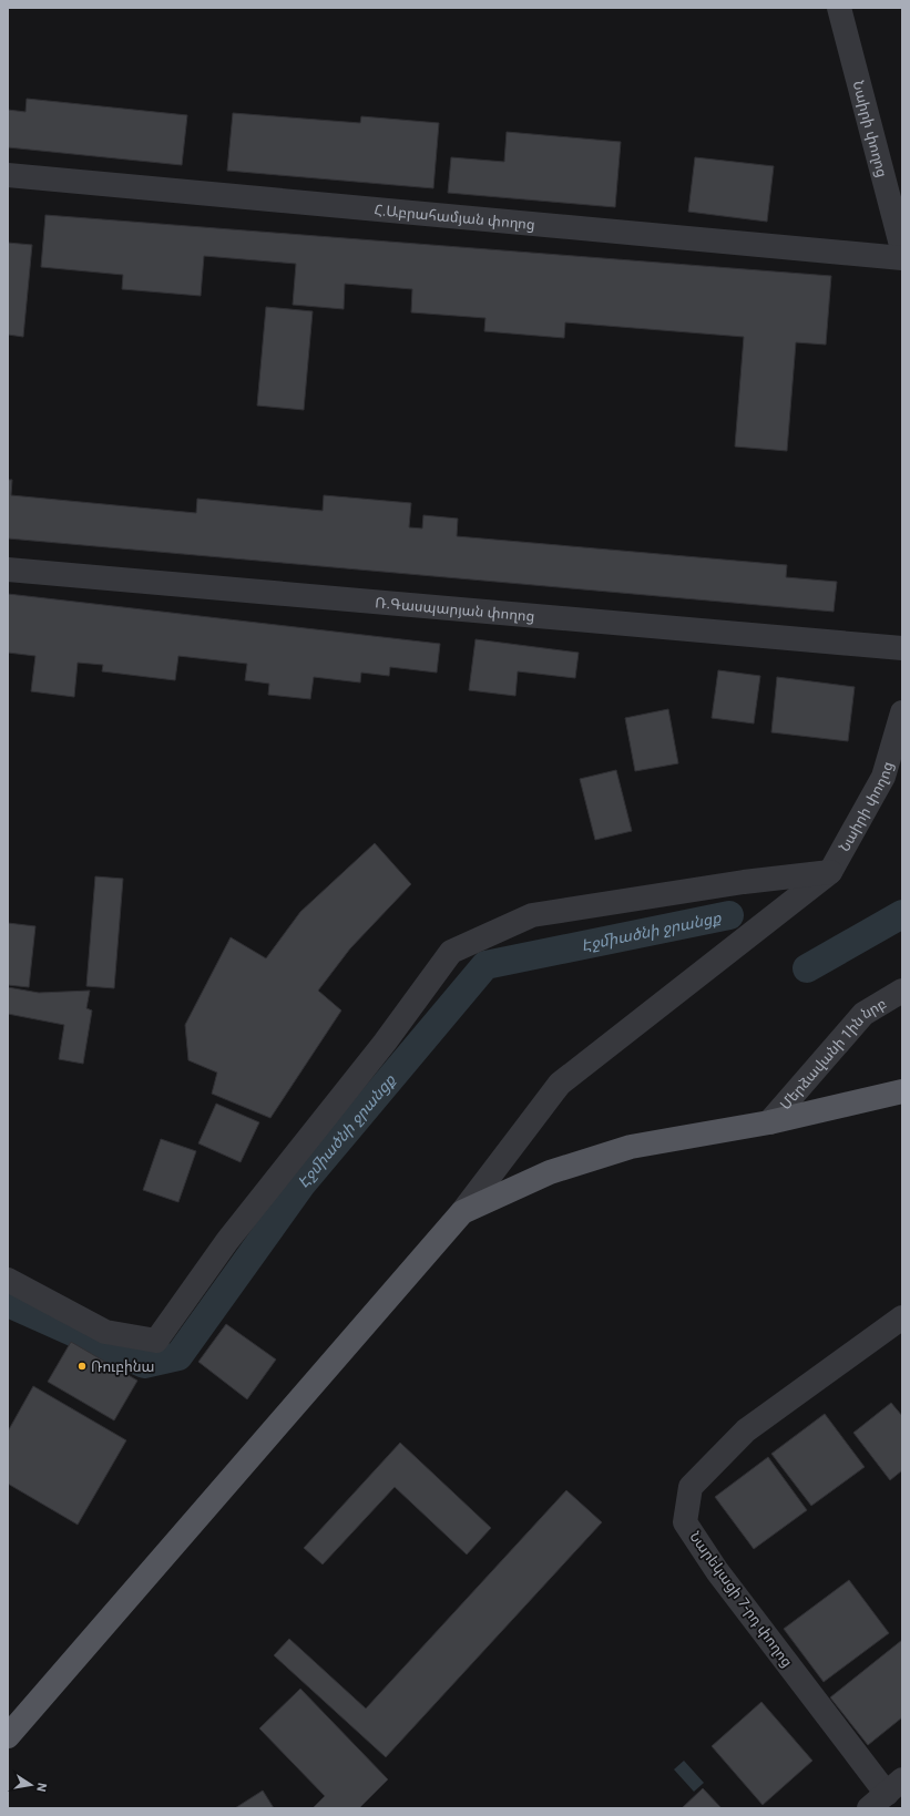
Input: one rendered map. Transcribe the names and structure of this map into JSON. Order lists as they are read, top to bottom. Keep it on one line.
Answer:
{"streets":{"street":["Նաիրի փողոց","Հ.Աբրահամյան փողոց","Ռ.Գասպարյան փողոց","Մերձավանի 1ին նրբ","Նարեկացի 7-րդ փողոց"]},"water":["Էջմիածնի ջրանցք"],"places":["Ռուբինա"],"north":"right"}
